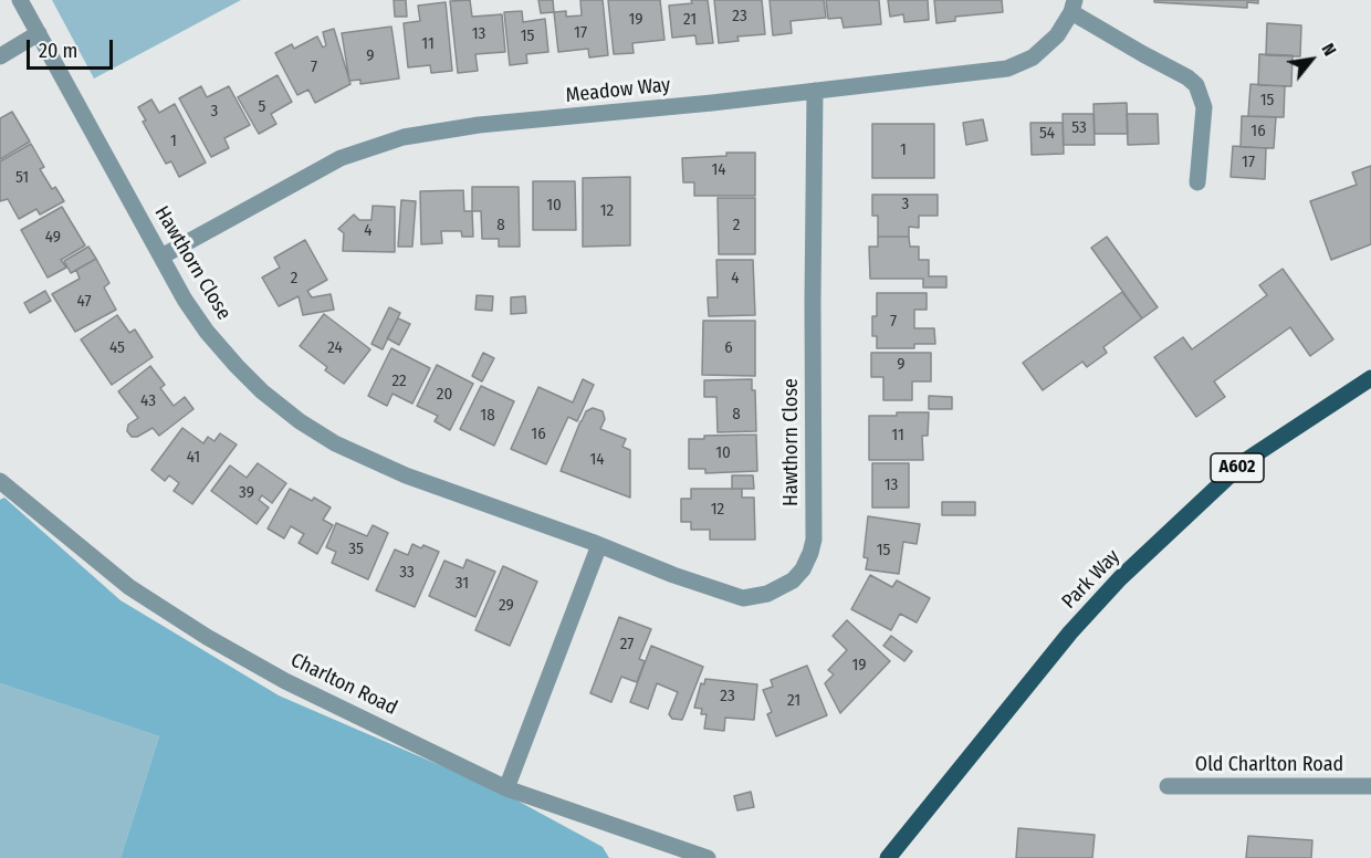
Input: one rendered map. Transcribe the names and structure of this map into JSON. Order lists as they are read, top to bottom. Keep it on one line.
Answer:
{"streets":{"main road":["A602","Park Way"],"street":["Meadow Way","Hawthorn Close","Charlton Road","Old Charlton Road"]},"crossings":[["Meadow Way","Hawthorn Close"]],"house_numbers":["23","19","21","17","13","15","11","9","7","15","5","3","53","16","54","1","1","17","14","51","3","10","12","8","2","4","49","2","4","47","7","45","24","6","9","22","20","43","8","18","16","11","10","41","14","13","39","12","35","15","33","31","29","27","19","23","21"],"scale_bar":"20 m","north":"top right"}
